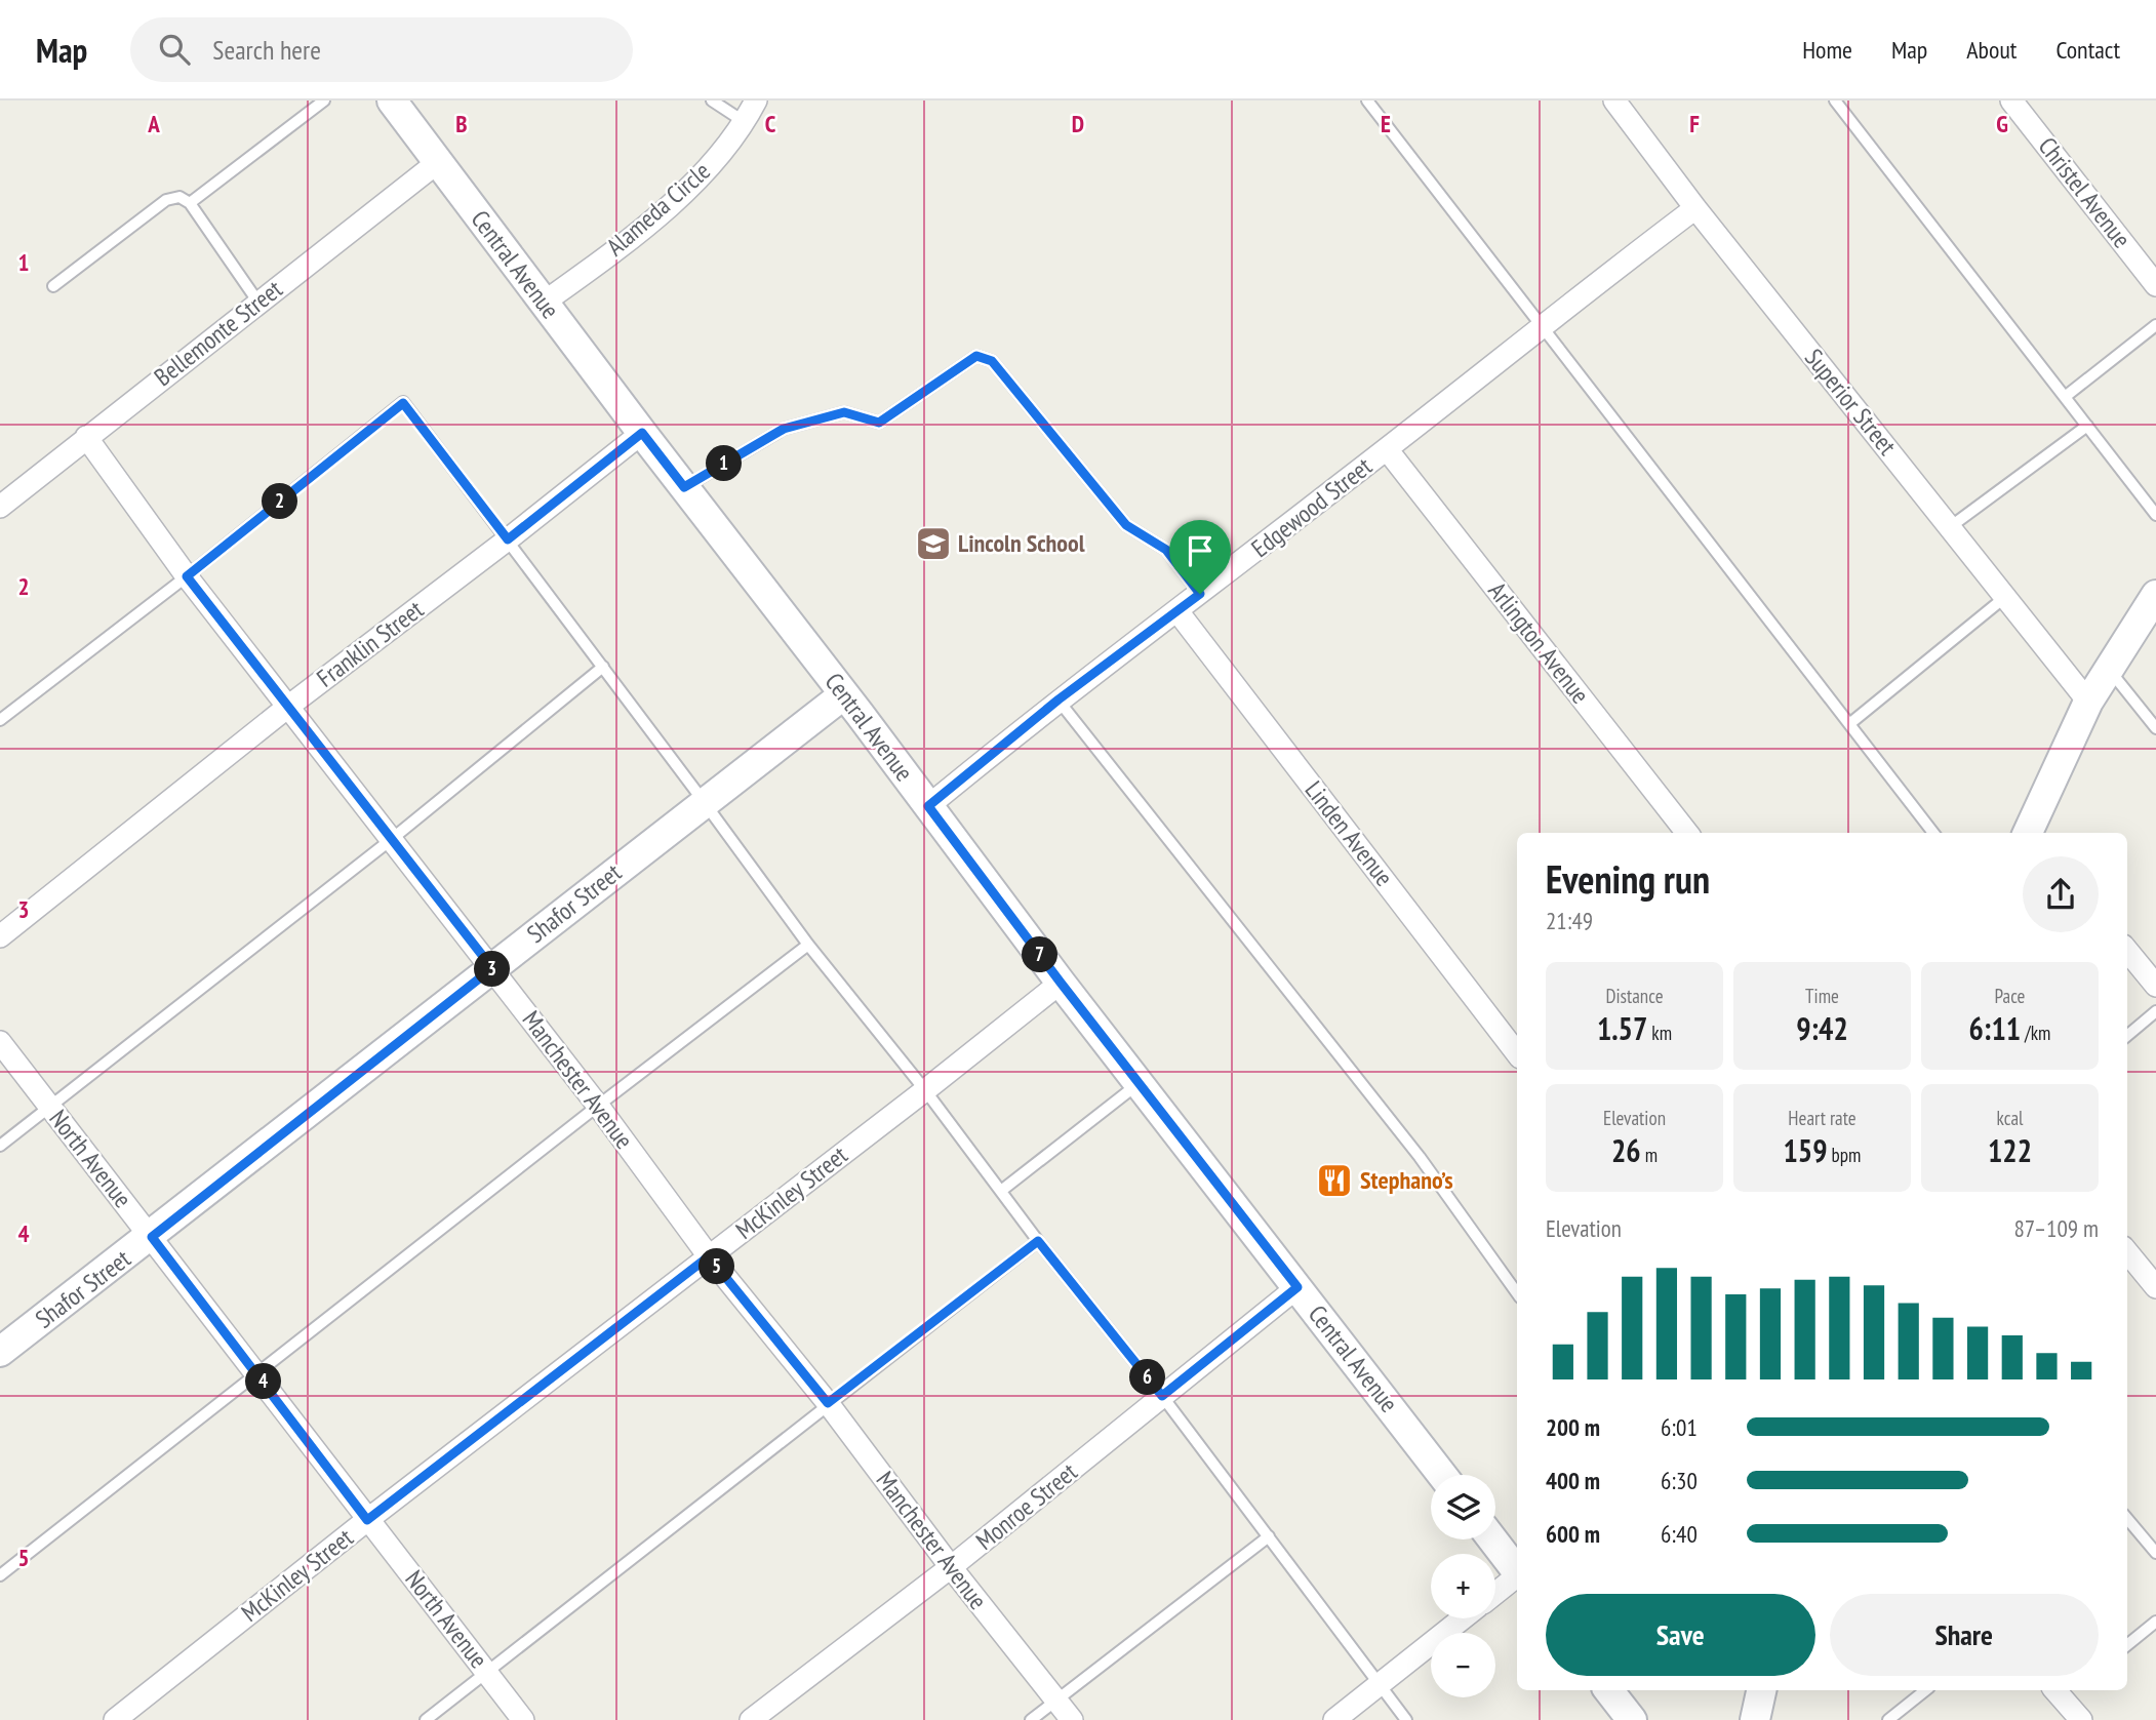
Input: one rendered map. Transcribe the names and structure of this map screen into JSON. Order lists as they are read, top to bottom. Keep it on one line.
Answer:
{"streets":{"street":["Christel Avenue","Alameda Circle","Central Avenue","Bellemonte Street","Superior Street","Edgewood Street","Arlington Avenue","Franklin Street","Linden Avenue","Shafor Street","Manchester Avenue","North Avenue","McKinley Street","Monroe Street"]},"crossings":[["Alameda Circle","Central Avenue"],["Central Avenue","Bellemonte Street"],["Central Avenue","Edgewood Street"],["Central Avenue","Franklin Street"],["Central Avenue","Shafor Street"],["Central Avenue","McKinley Street"],["Central Avenue","Monroe Street"],["Bellemonte Street","Manchester Avenue"],["Superior Street","Edgewood Street"],["Edgewood Street","Arlington Avenue"],["Edgewood Street","Linden Avenue"],["Franklin Street","Manchester Avenue"],["Shafor Street","Manchester Avenue"],["Shafor Street","North Avenue"],["Manchester Avenue","McKinley Street"],["Manchester Avenue","Monroe Street"],["North Avenue","McKinley Street"]],"places":{"school or university":["Lincoln School"],"restaurant":["Stephano’s"]},"page":{"header":"Map","search":"Search here","nav":["Home","Map","About","Contact"],"pins":["1","2","7","3","5","6","4"],"heading":["Evening run","21:49"],"stats":[["Distance","1.57 km"],["Time","9:42"],["Pace","6:11 /km"],["Elevation","26 m"],["Heart rate","159 bpm"],["kcal","122"]],"chart":["Elevation","87–109 m"],"list":[{"name":"200 m","note":"6:01"},{"name":"400 m","note":"6:30"},{"name":"600 m","note":"6:40"}],"map_buttons":["+","−"],"buttons":["Save","Share"]},"grid":{"columns":["A","B","C","D","E","F","G"],"rows":["1","2","3","4","5"]}}
